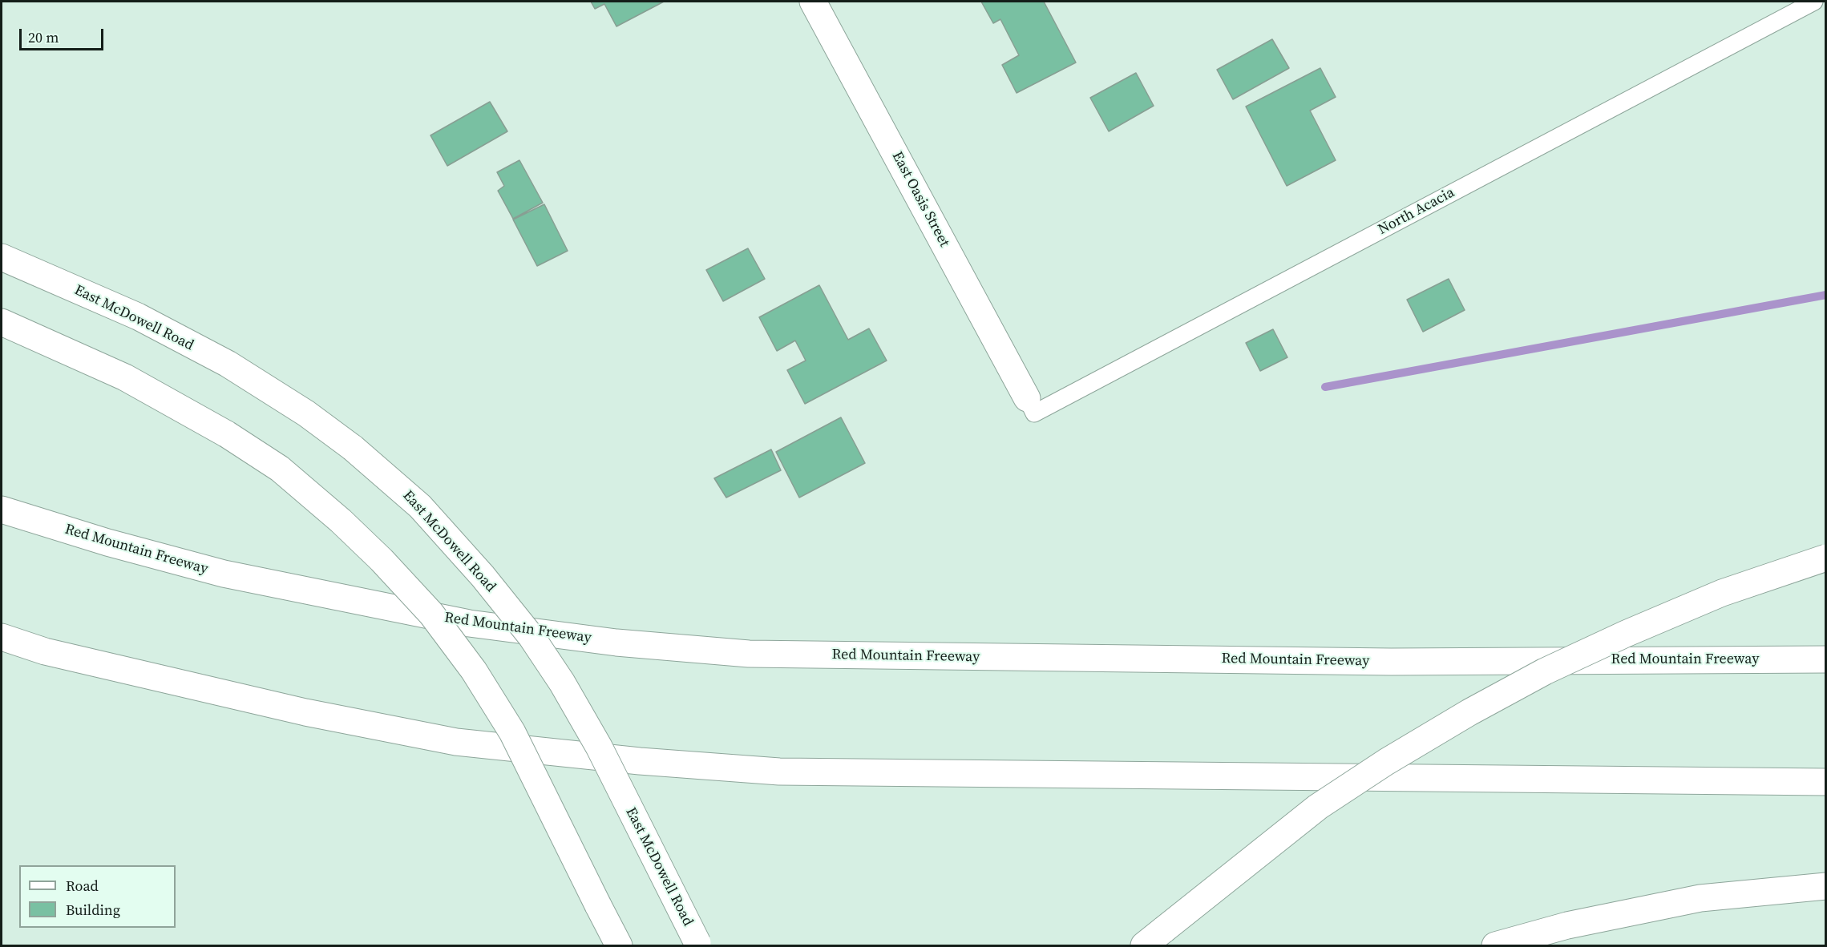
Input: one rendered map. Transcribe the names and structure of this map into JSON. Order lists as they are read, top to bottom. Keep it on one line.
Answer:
{"streets":{"main road":["East Oasis Street","East McDowell Road","Red Mountain Freeway"],"lane":["North Acacia"]},"crossings":[["East Oasis Street","North Acacia"]],"legend":["Road","Building"],"scale_bar":"20 m"}
